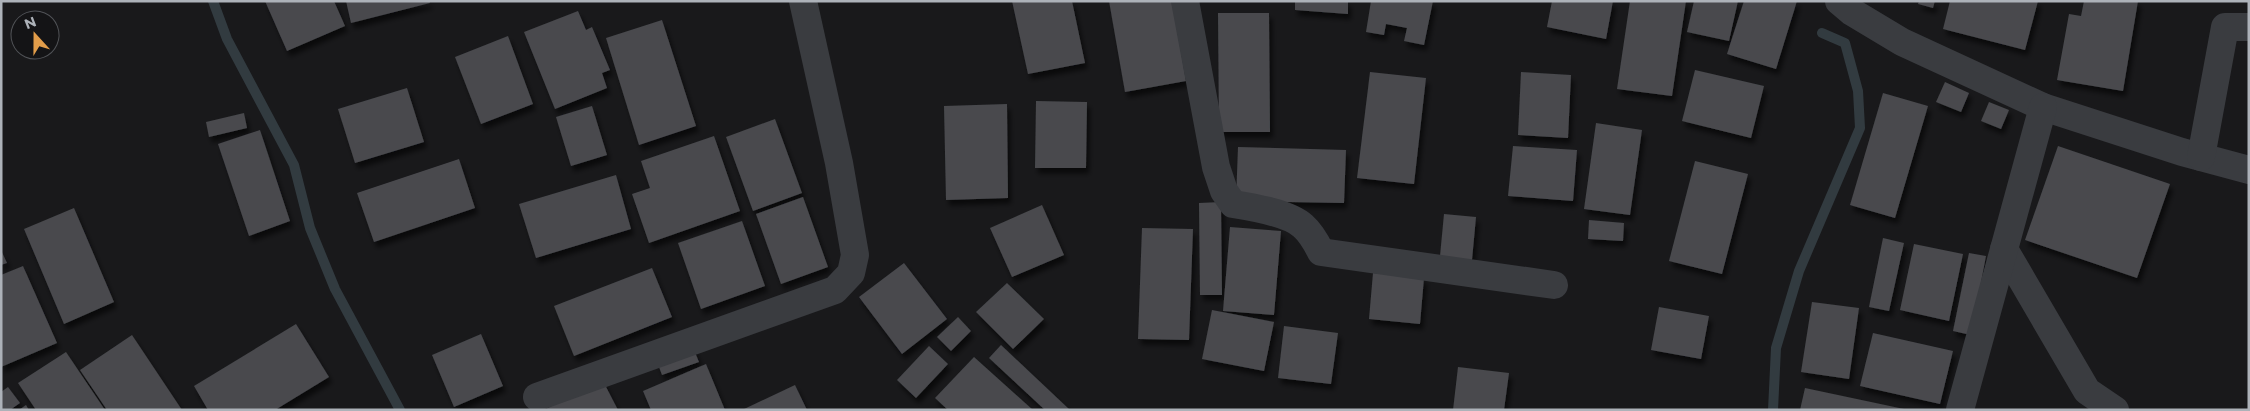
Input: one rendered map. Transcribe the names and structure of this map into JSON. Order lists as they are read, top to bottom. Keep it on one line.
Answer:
{"north":"top"}
